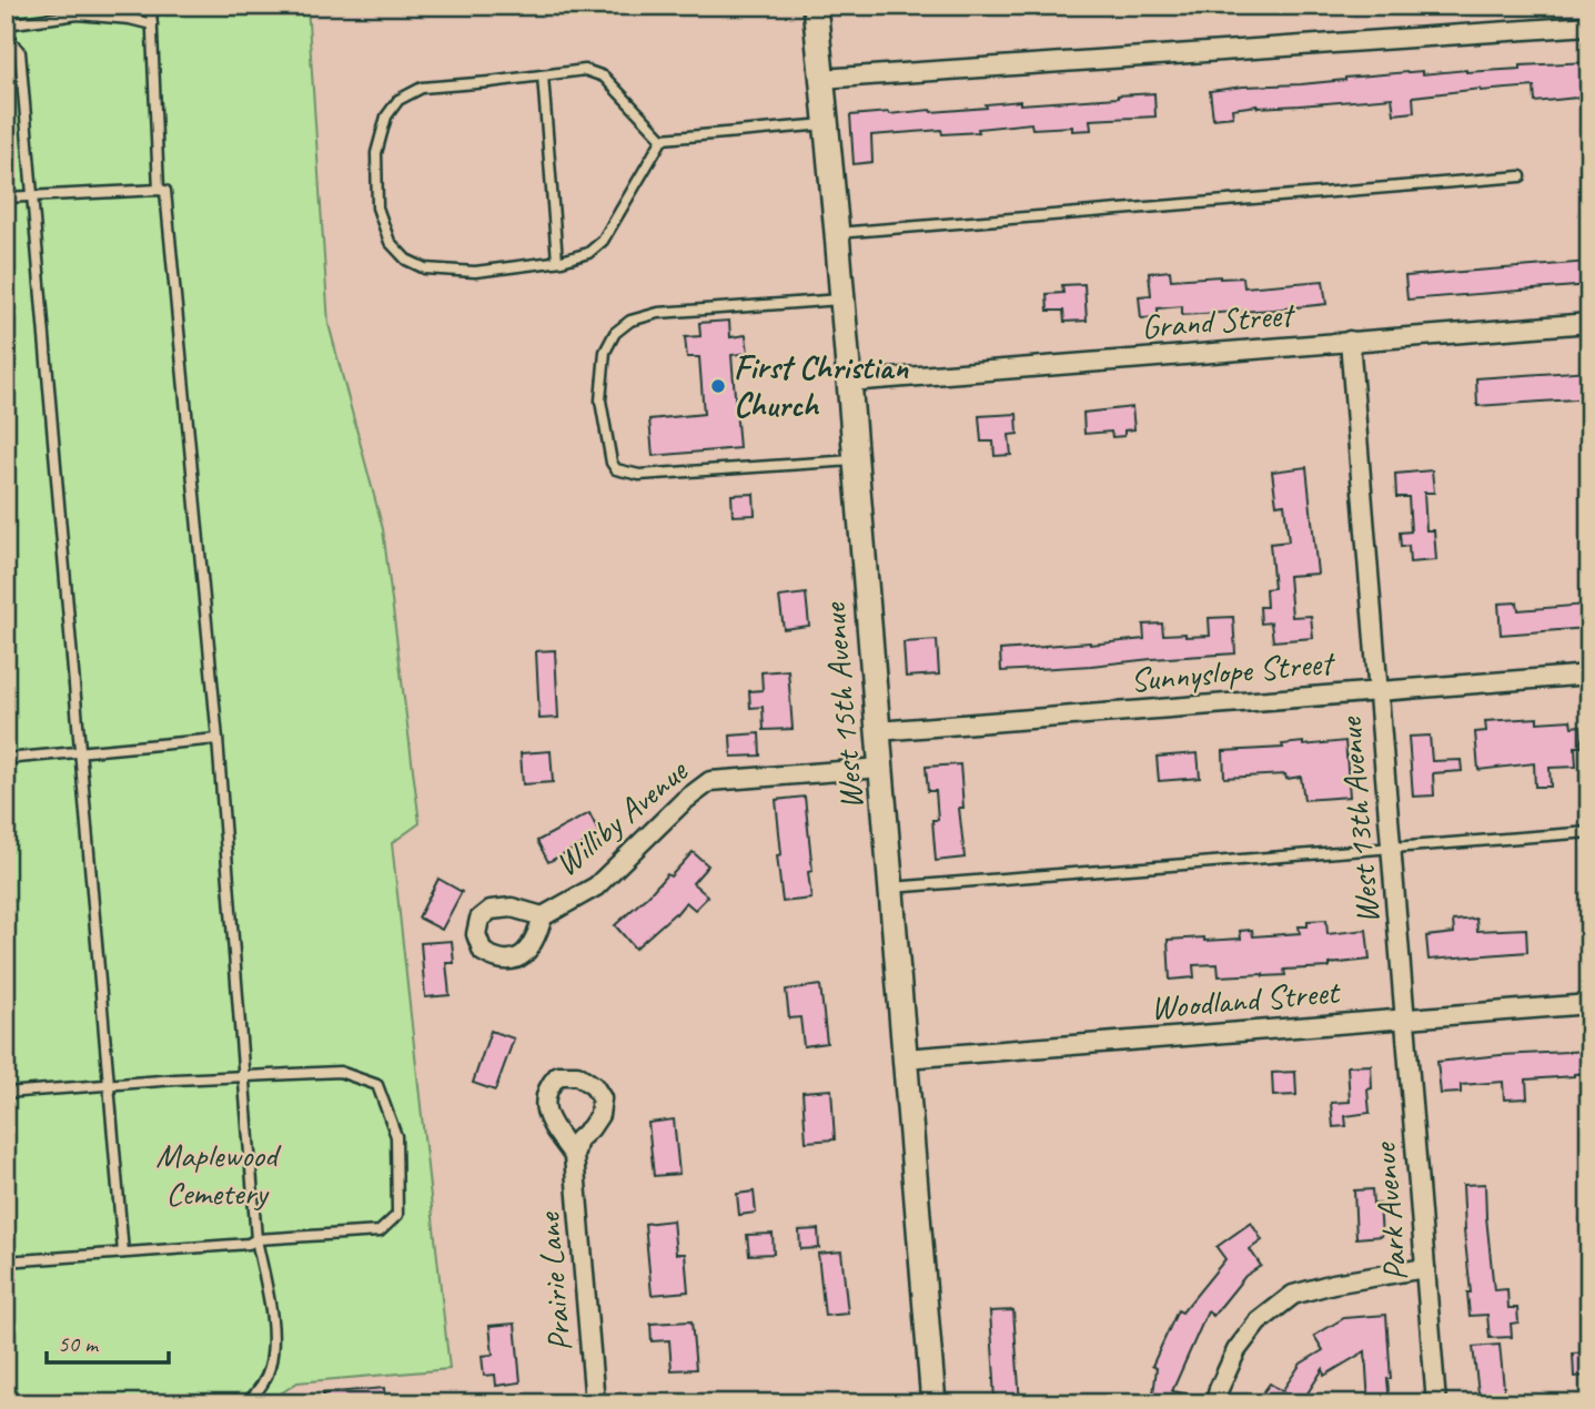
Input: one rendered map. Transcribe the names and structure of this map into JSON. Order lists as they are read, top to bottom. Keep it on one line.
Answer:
{"streets":{"street":["Grand Street","Sunnyslope Street","West 15th Avenue","Williby Avenue","West 13th Avenue","Woodland Street","Park Avenue","Prairie Lane"]},"crossings":[["Grand Street","West 15th Avenue"],["Grand Street","West 13th Avenue"],["Sunnyslope Street","West 15th Avenue"],["Sunnyslope Street","West 13th Avenue"],["West 15th Avenue","Williby Avenue"],["West 15th Avenue","Woodland Street"],["West 13th Avenue","Woodland Street"],["West 13th Avenue","Park Avenue"],["Woodland Street","Park Avenue"]],"parks":["Maplewood Cemetery"],"places":["First Christian Church"],"scale_bar":"50 m"}
